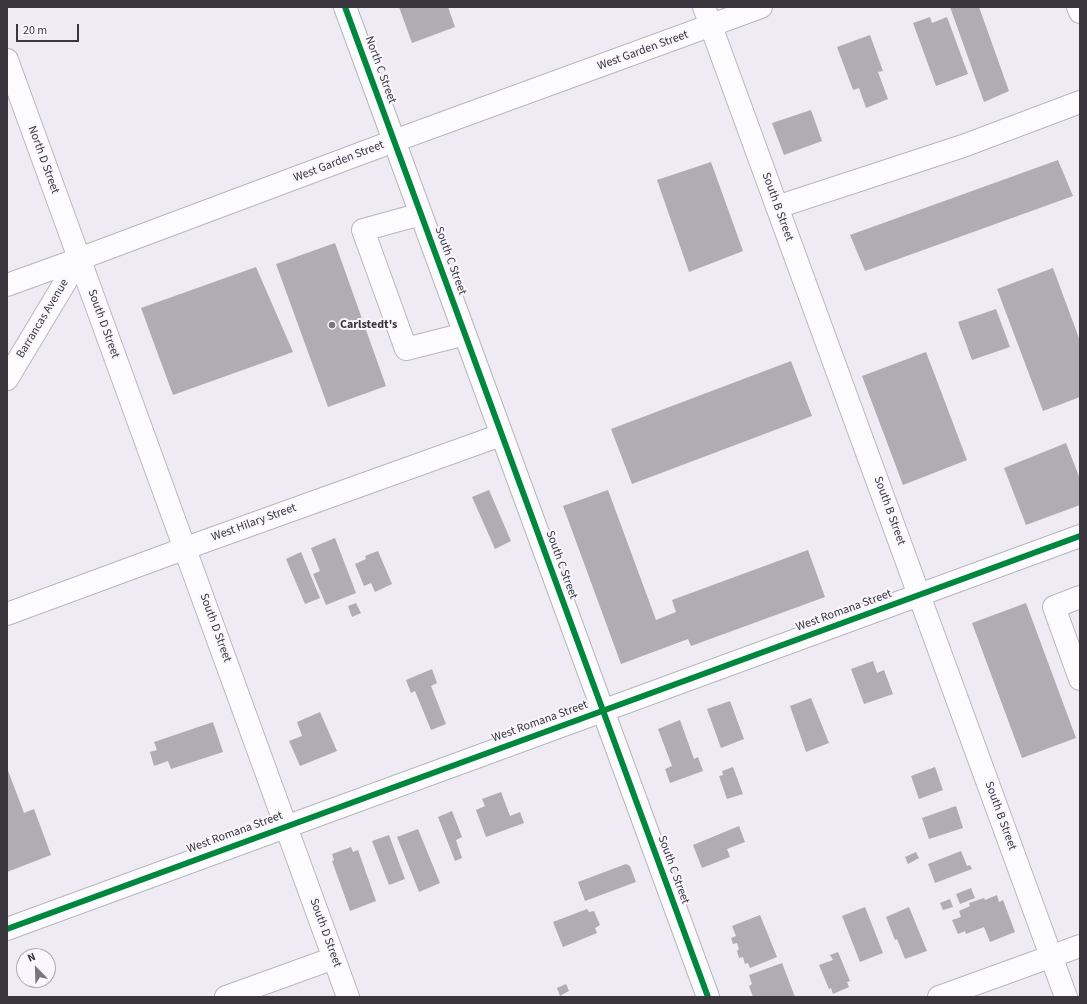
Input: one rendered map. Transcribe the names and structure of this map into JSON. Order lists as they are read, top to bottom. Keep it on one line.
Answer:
{"streets":{"street":["West Garden Street","North C Street","North D Street","South B Street","South C Street","Barrancas Avenue","South D Street","West Hilary Street","West Romana Street"]},"crossings":[["West Garden Street","North C Street"],["West Garden Street","North D Street"],["West Garden Street","South B Street"],["West Garden Street","South C Street"],["West Garden Street","Barrancas Avenue"],["West Garden Street","South D Street"],["North C Street","South C Street"],["North D Street","Barrancas Avenue"],["North D Street","South D Street"],["South B Street","West Romana Street"],["South C Street","West Hilary Street"],["South C Street","West Romana Street"],["Barrancas Avenue","South D Street"],["South D Street","West Hilary Street"],["South D Street","West Romana Street"]],"places":["Carlstedt's"],"scale_bar":"20 m","north":"top left"}
